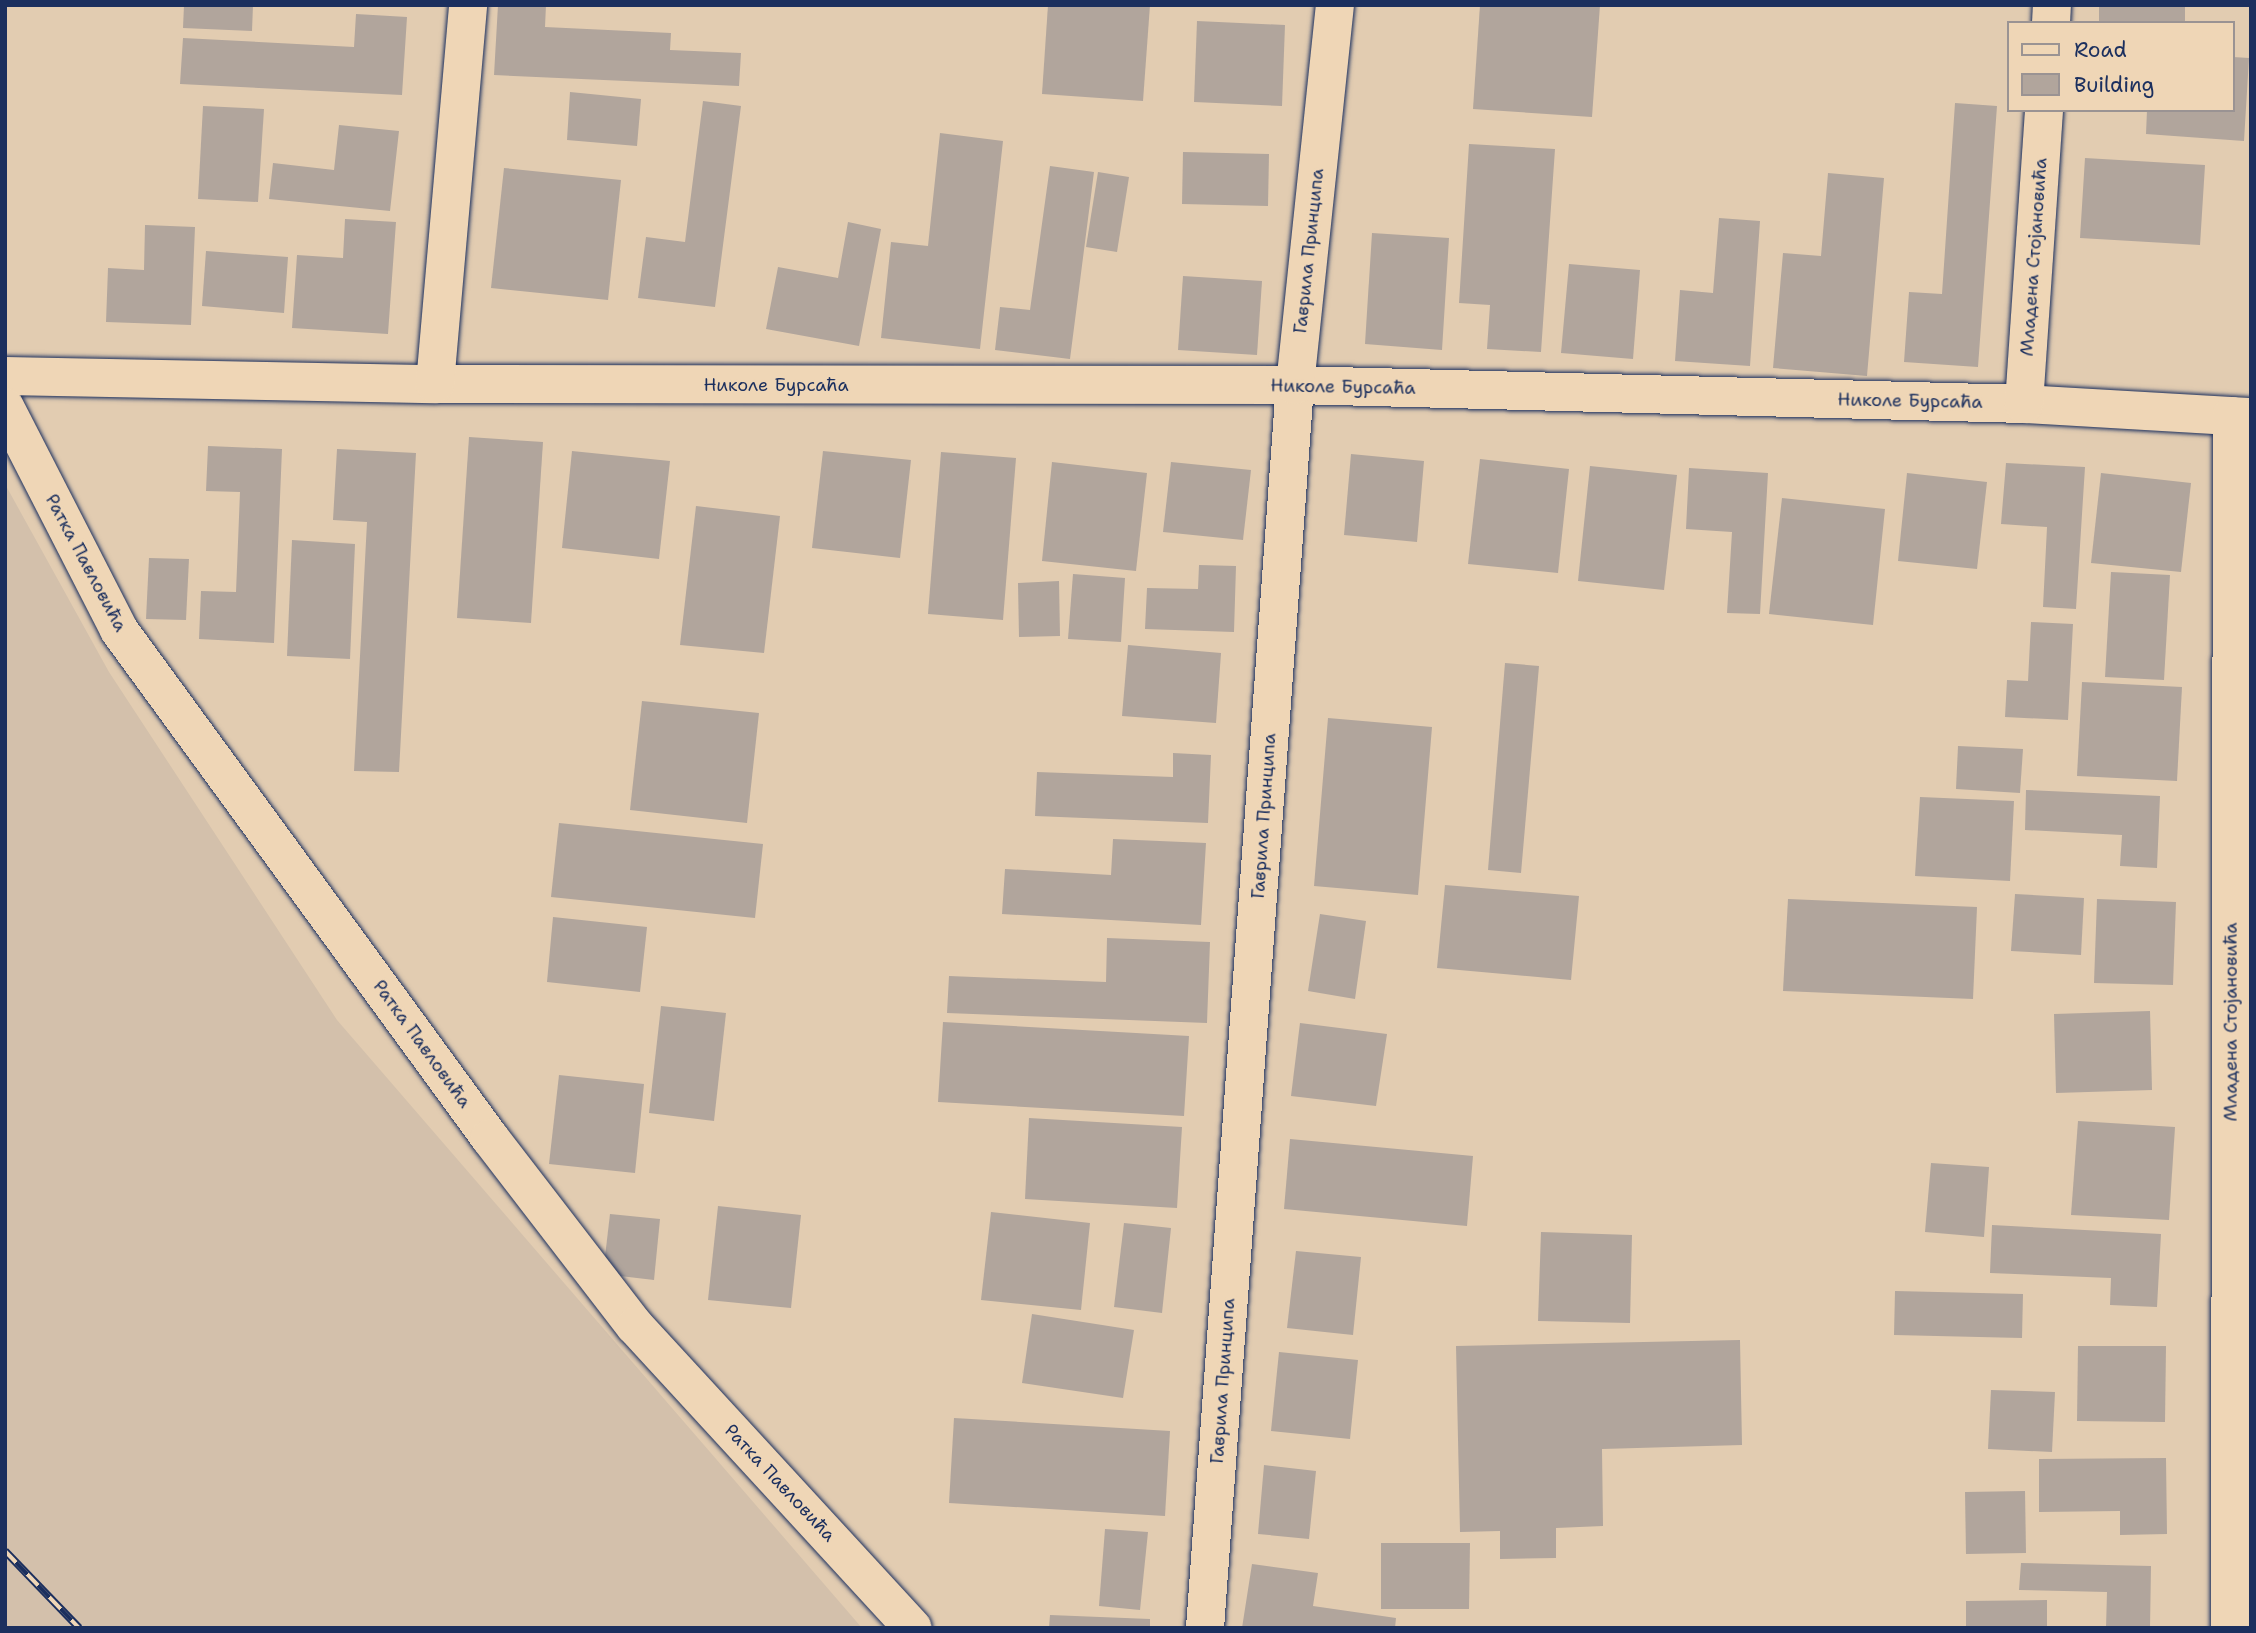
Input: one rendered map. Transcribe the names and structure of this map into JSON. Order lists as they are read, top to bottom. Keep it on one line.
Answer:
{"streets":{"street":["Гаврила Принципа","Младена Стојановића","Николе Бурсаћа","Ратка Павловића"]},"crossings":[["Гаврила Принципа","Николе Бурсаћа"],["Младена Стојановића","Николе Бурсаћа"]],"legend":["Road","Building"]}
